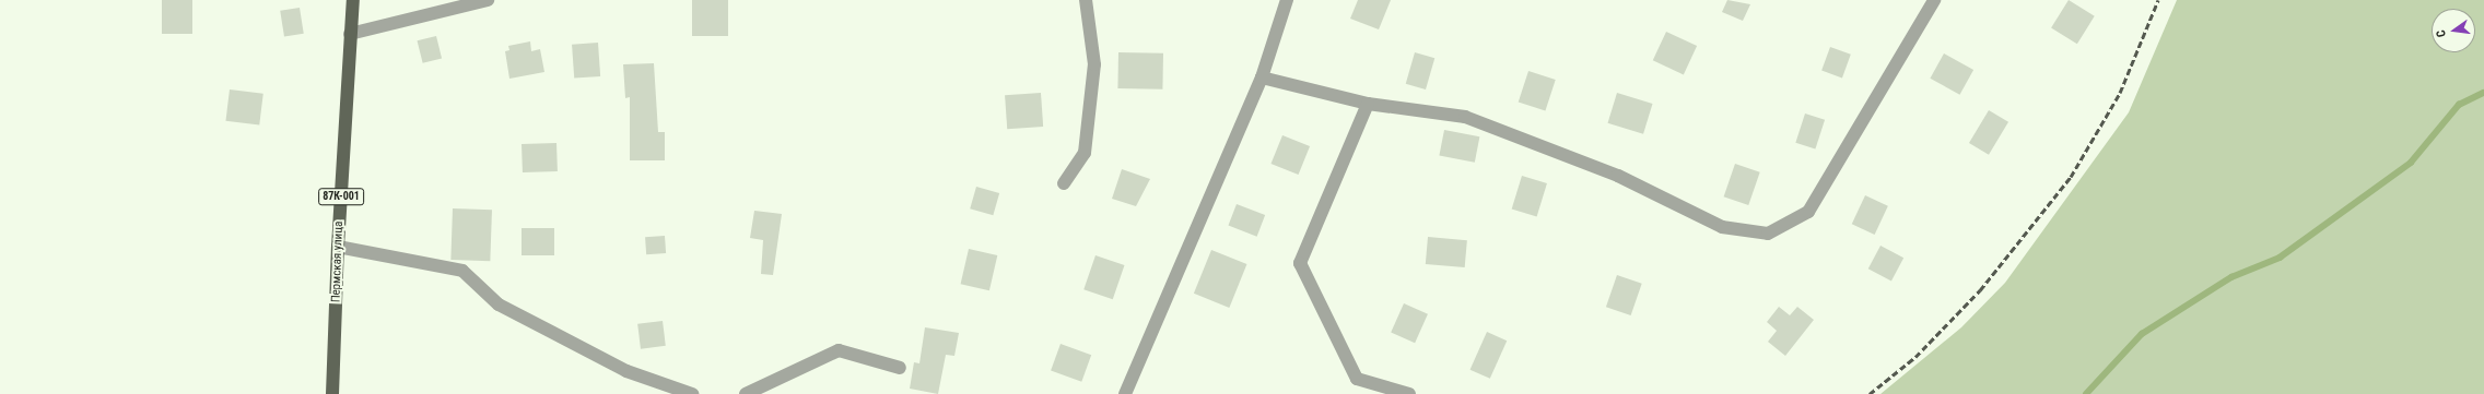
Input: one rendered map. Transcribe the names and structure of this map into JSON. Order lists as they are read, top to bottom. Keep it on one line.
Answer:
{"streets":{"main road":["87К-001","Пермская улица"]},"north":"left"}
